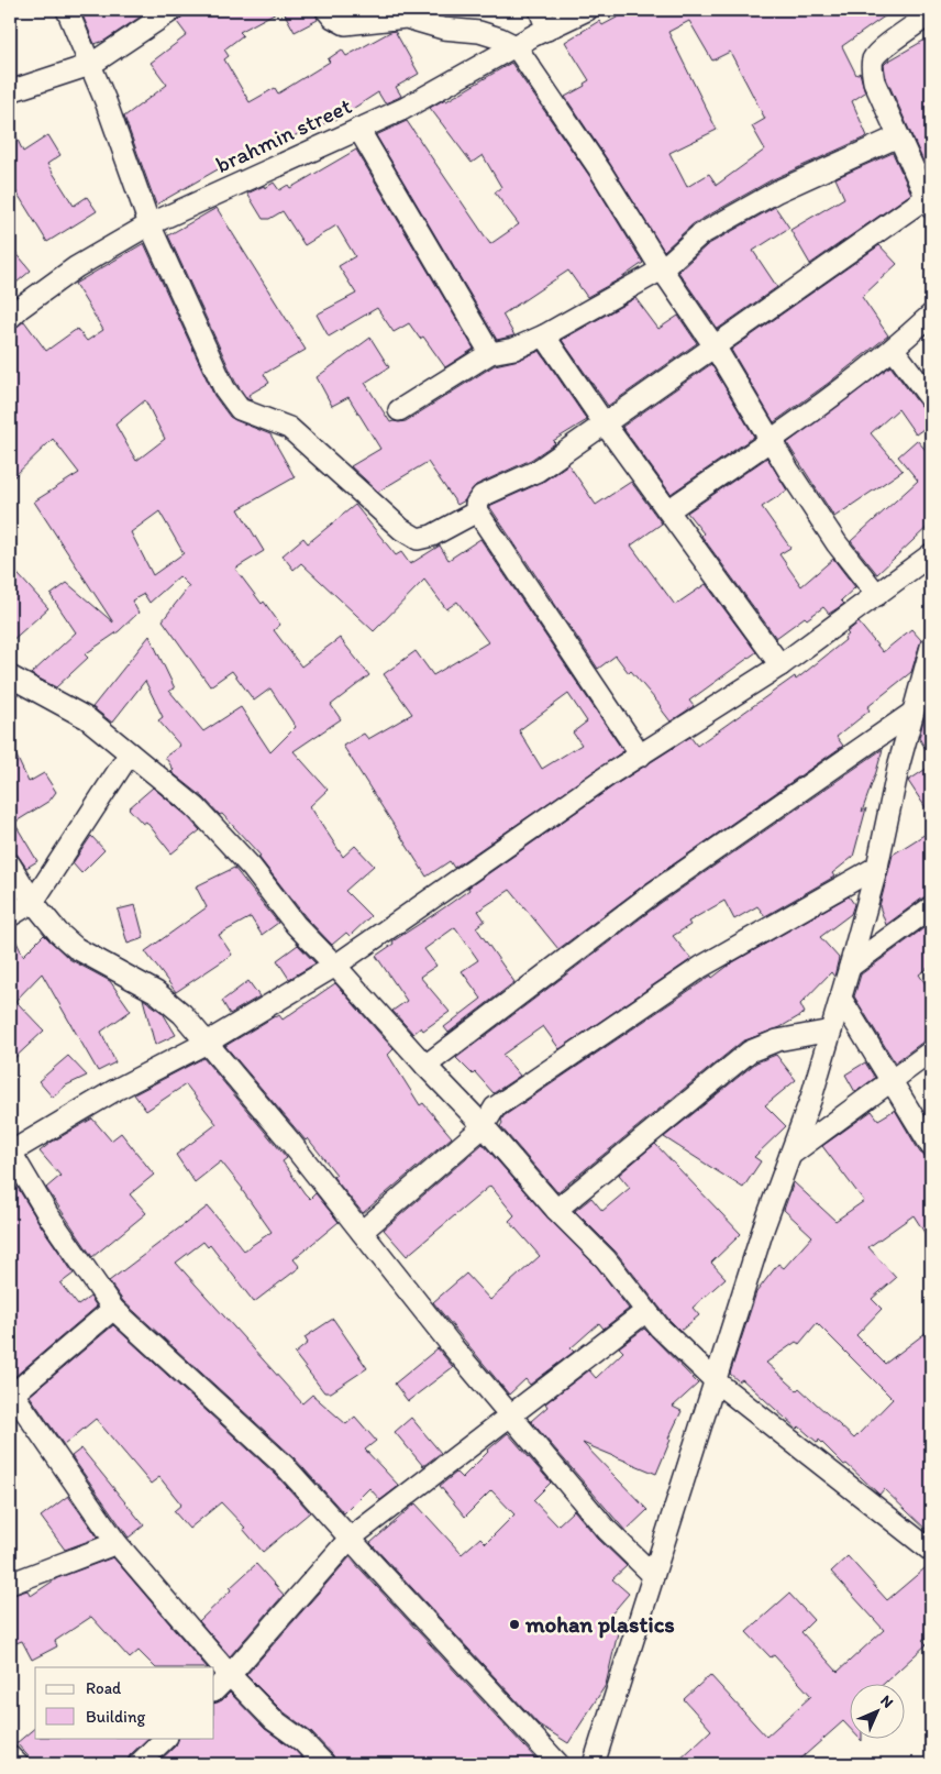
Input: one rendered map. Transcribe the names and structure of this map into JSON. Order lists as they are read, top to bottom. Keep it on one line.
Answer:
{"streets":{"street":["brahmin street"]},"places":["mohan plastics"],"legend":["Road","Building"],"north":"top right"}
